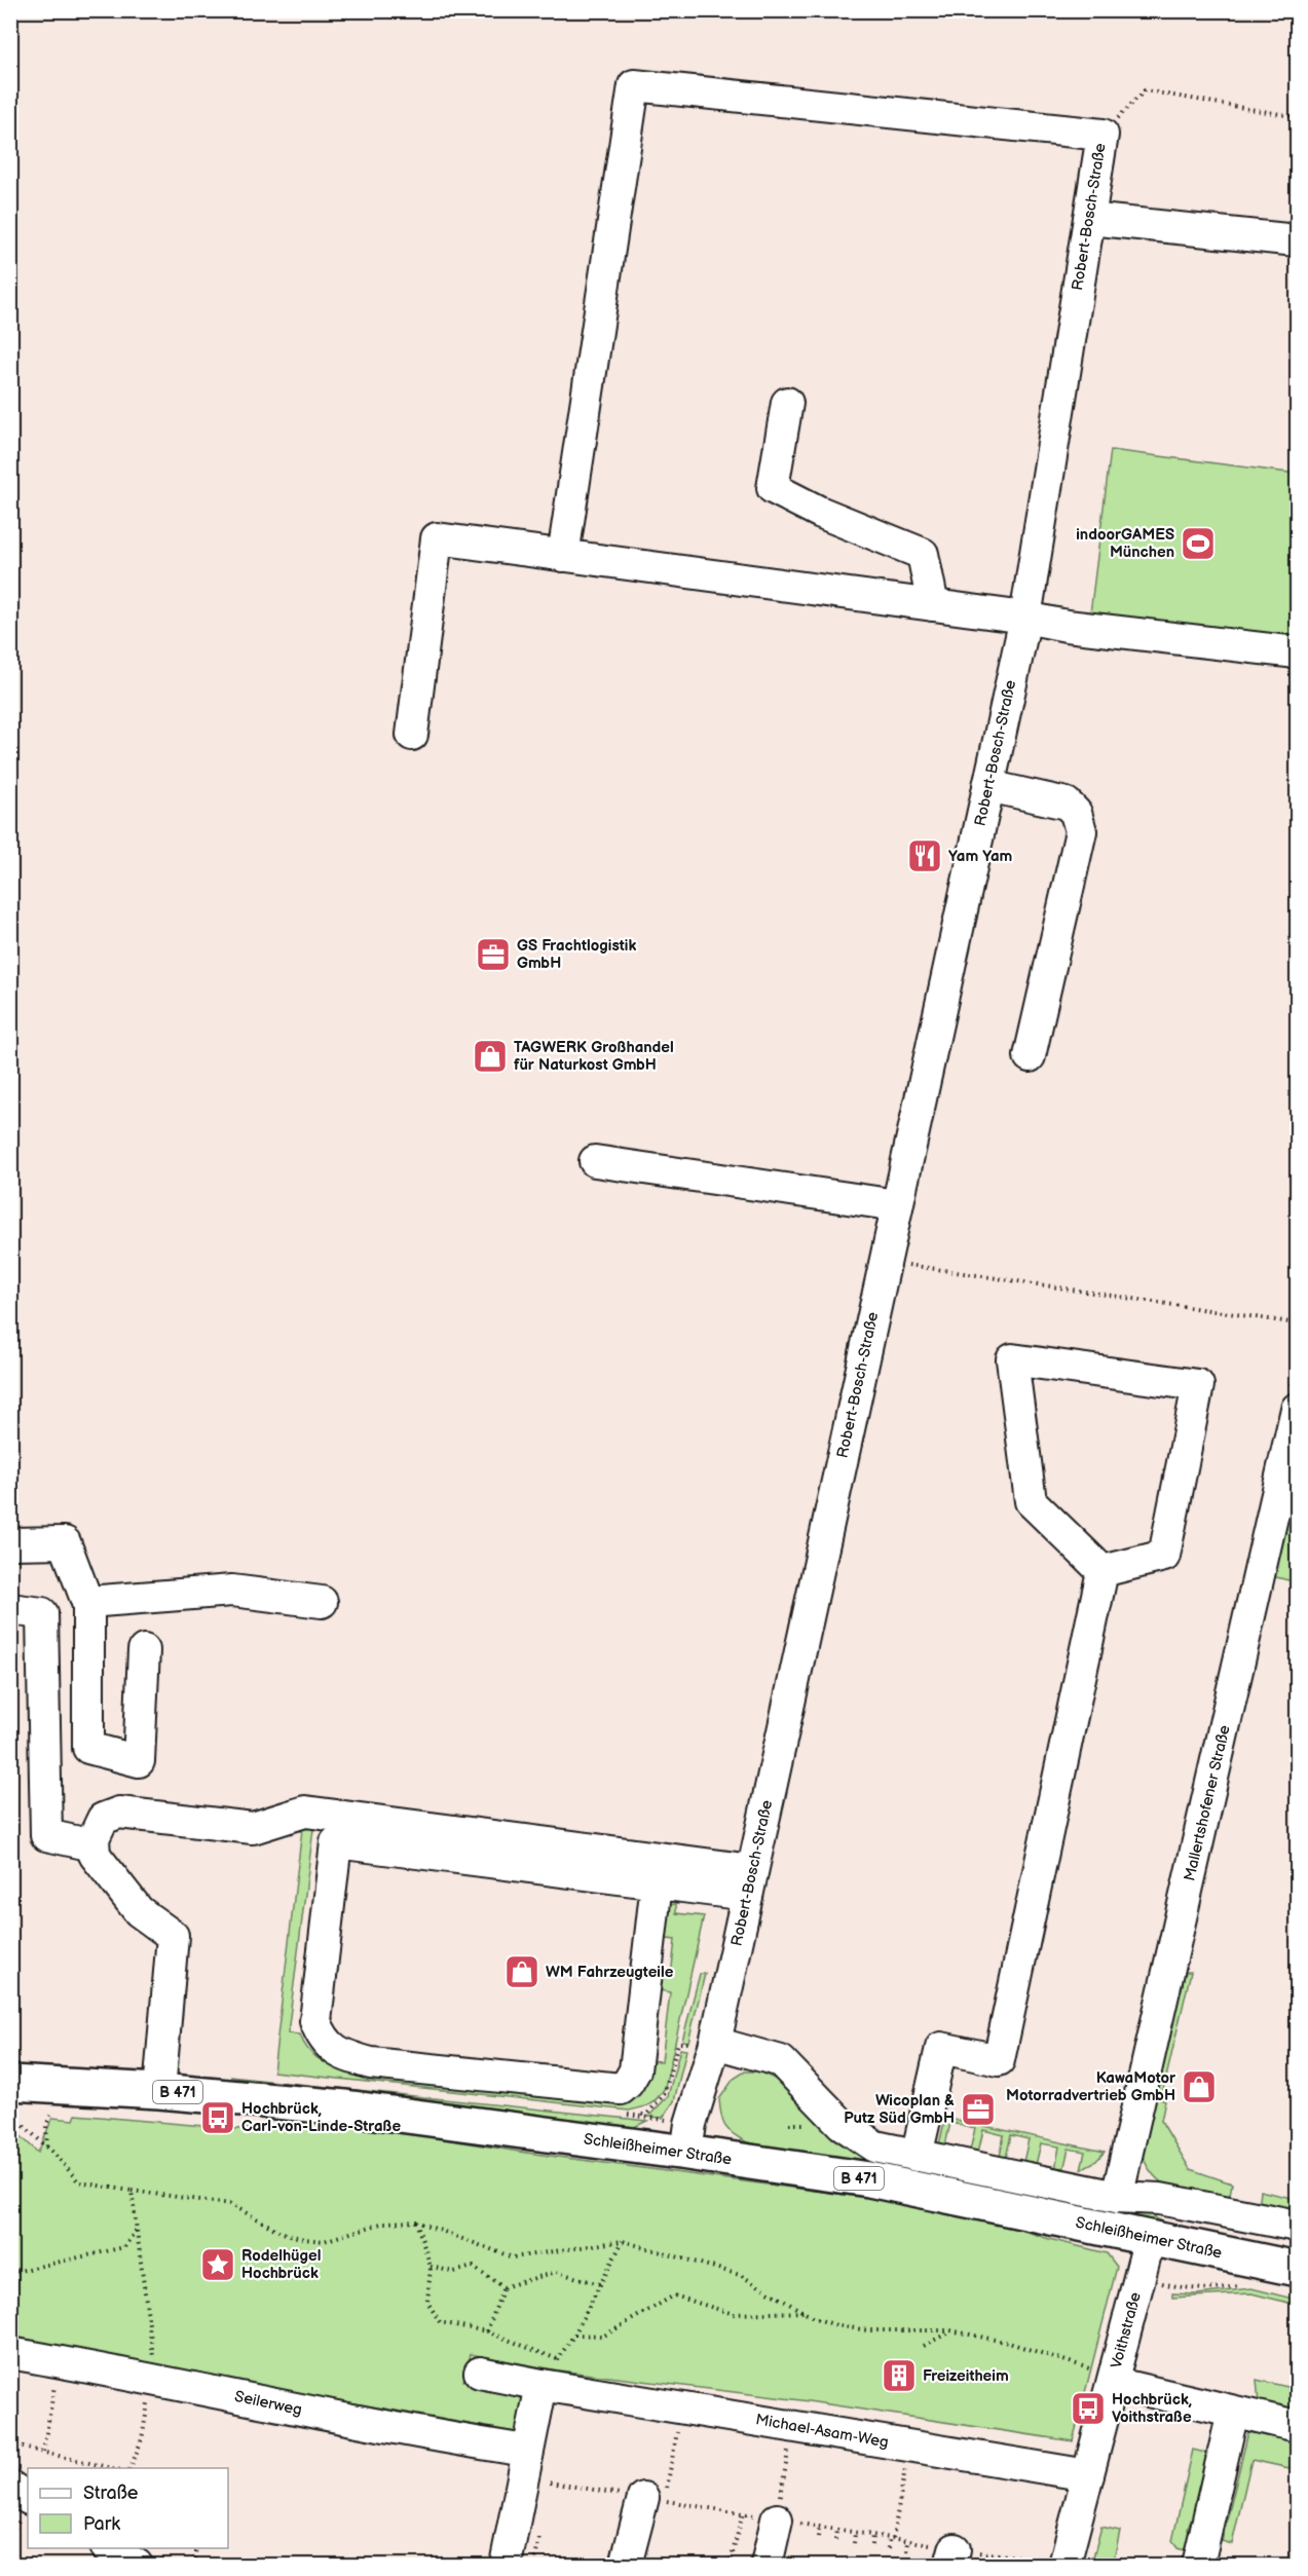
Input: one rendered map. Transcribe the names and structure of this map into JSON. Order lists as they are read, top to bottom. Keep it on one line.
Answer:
{"streets":{"main road":["B 471","Schleißheimer Straße"],"street":["Robert-Bosch-Straße","Mallertshofener Straße","Voithstraße","Seilerweg","Michael-Asam-Weg"]},"crossings":[["Robert-Bosch-Straße","Schleißheimer Straße"],["Schleißheimer Straße","Voithstraße"],["Voithstraße","Michael-Asam-Weg"]],"places":{"sports":["indoorGAMES München"],"restaurant":["Yam Yam"],"office":["GS Frachtlogistik GmbH","Wicoplan & Putz Süd GmbH"],"shop":["TAGWERK Großhandel für Naturkost GmbH","WM Fahrzeugteile","KawaMotor Motorradvertrieb GmbH"],"bus stop":["Hochbrück, Carl-von-Linde-Straße","Hochbrück, Voithstraße"],"place":["Rodelhügel Hochbrück"],"building":["Freizeitheim"]},"legend":["Straße","Park"]}
